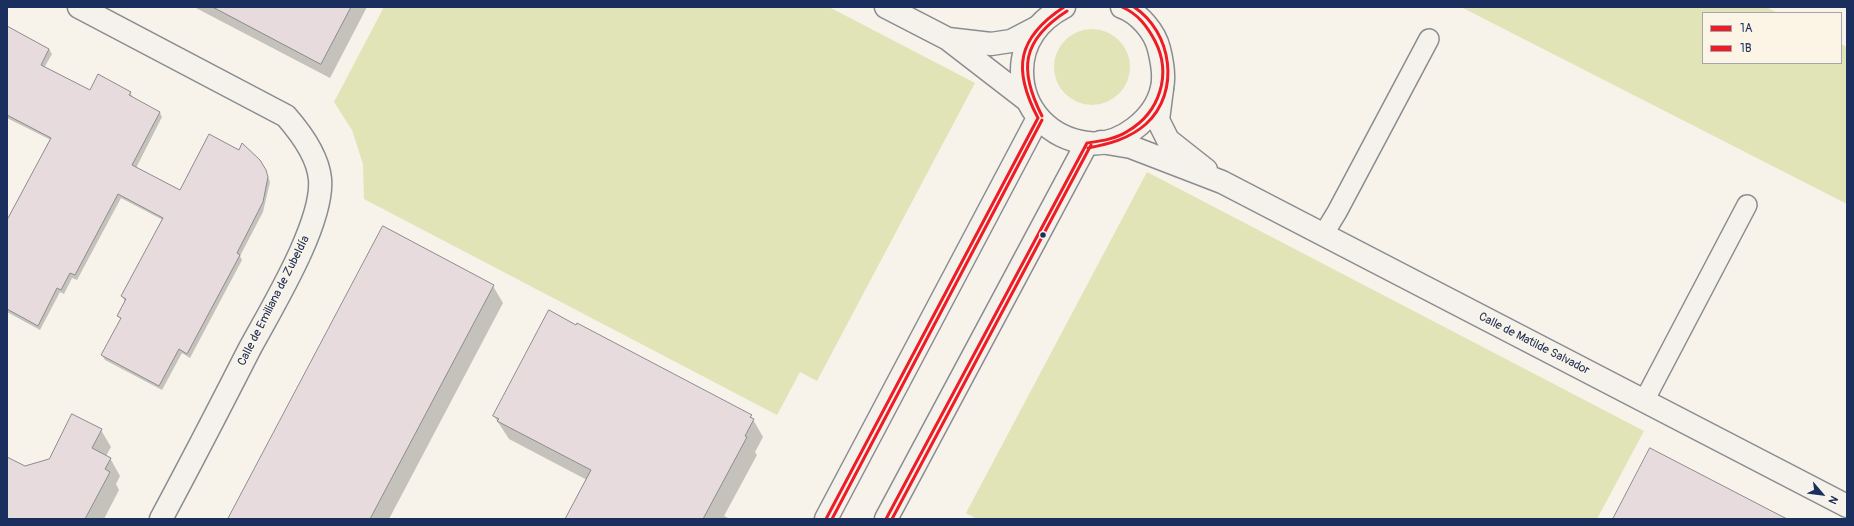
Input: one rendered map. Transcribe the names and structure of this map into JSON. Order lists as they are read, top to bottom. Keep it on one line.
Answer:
{"streets":{"street":["Calle de Emiliana de Zubeldía","Calle de Matilde Salvador"]},"lines":["transit line 1A","transit line 1B"],"legend":["1A","1B"],"north":"bottom right"}
